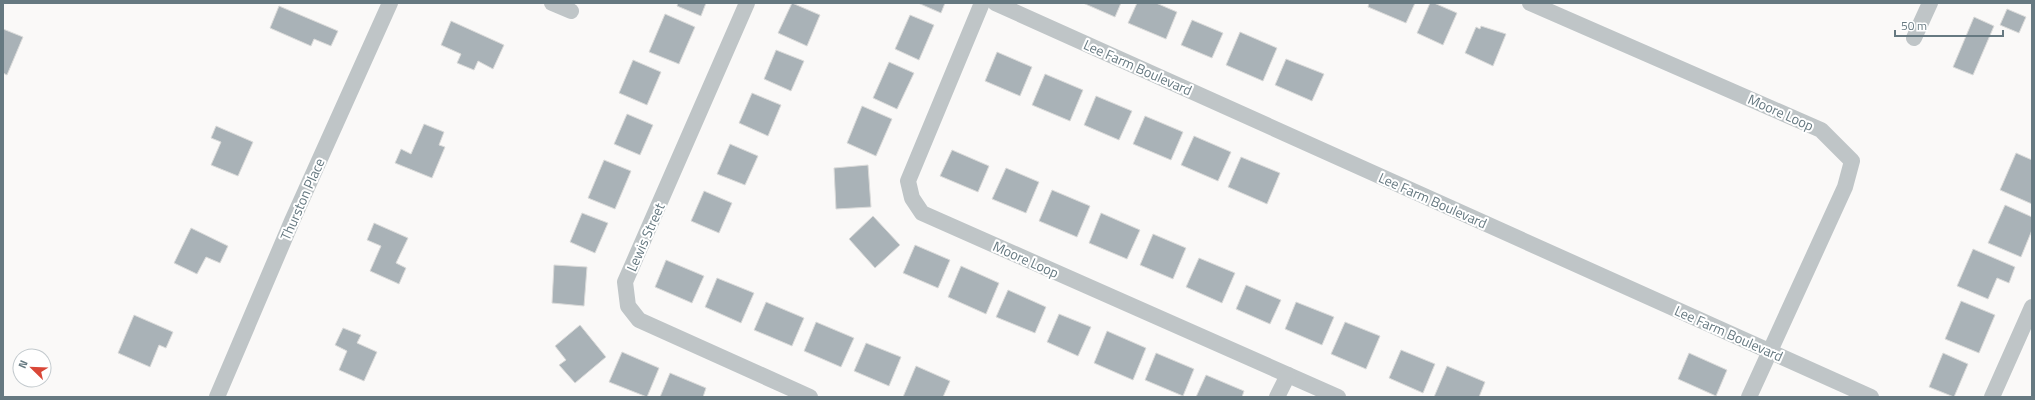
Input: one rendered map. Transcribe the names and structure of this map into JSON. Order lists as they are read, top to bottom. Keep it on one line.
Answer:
{"streets":{"street":["Lee Farm Boulevard","Moore Loop","Thurston Place","Lewis Street"]},"crossings":[["Lee Farm Boulevard","Moore Loop"]],"scale_bar":"50 m","north":"top left"}
